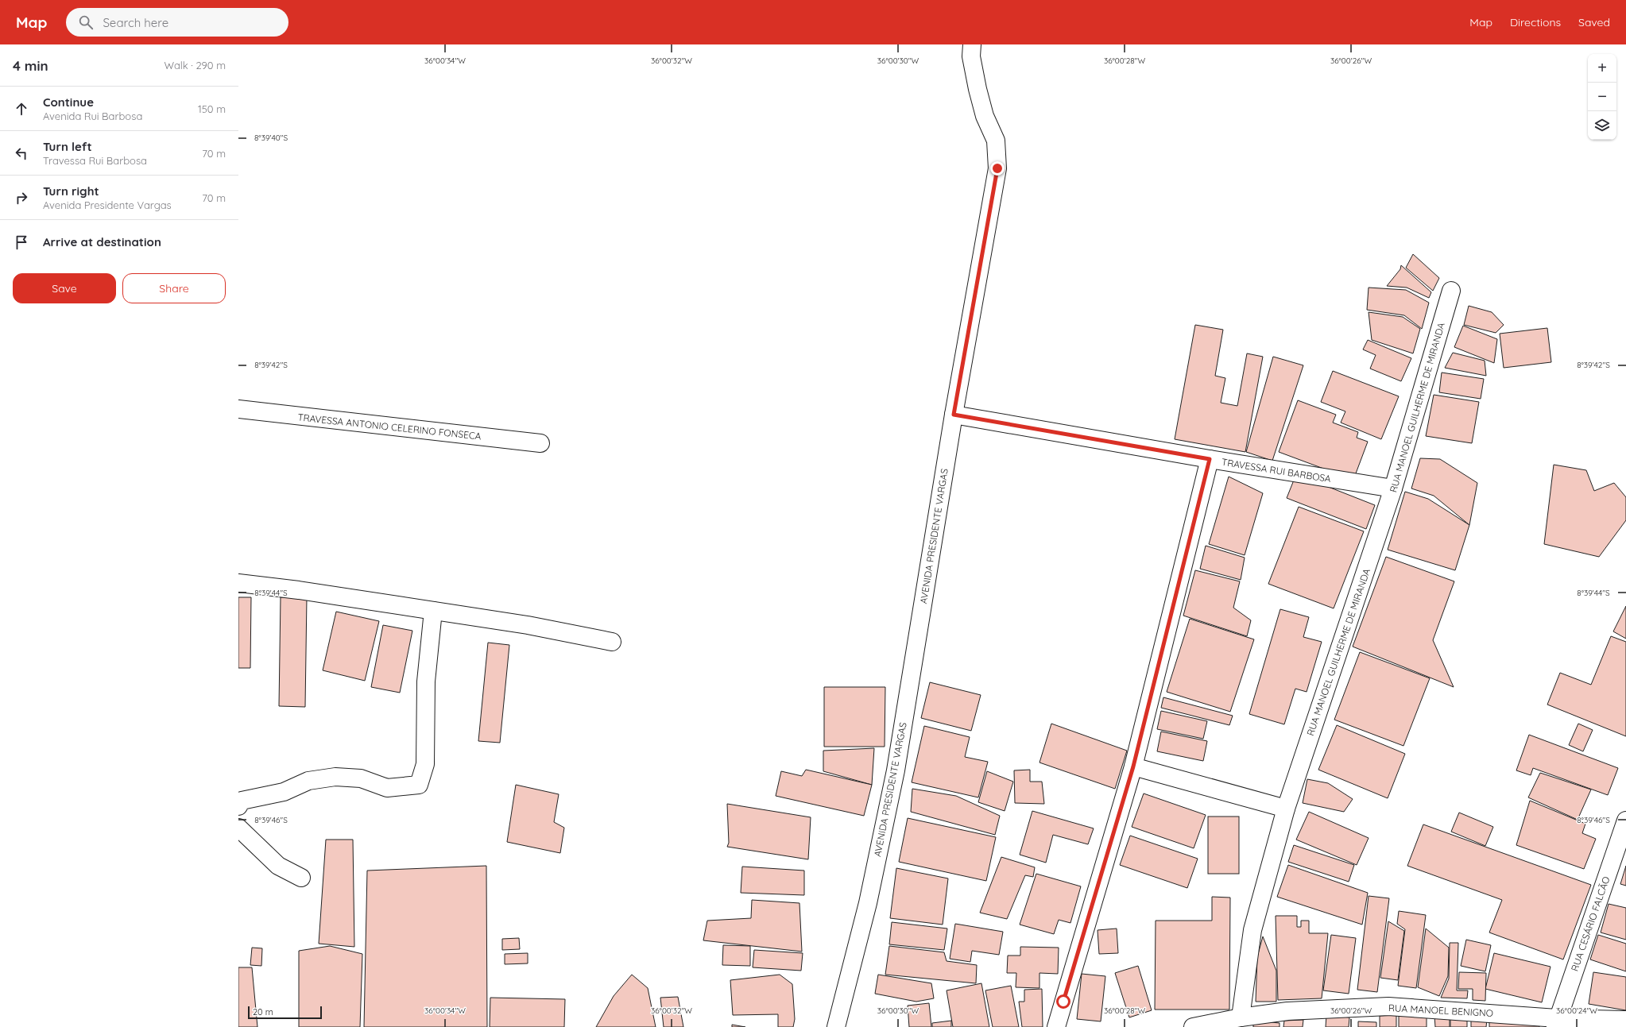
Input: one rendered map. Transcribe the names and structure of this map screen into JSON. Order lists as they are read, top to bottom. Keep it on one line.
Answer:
{"streets":{"street":["RUA MANOEL GUILHERME DE MIRANDA","TRAVESSA ANTONIO CELERINO FONSECA","TRAVESSA RUI BARBOSA","AVENIDA PRESIDENTE VARGAS","RUA CESÁRIO FALCÃO","RUA MANOEL BENIGNO"]},"crossings":[["RUA MANOEL GUILHERME DE MIRANDA","TRAVESSA RUI BARBOSA"],["RUA MANOEL GUILHERME DE MIRANDA","RUA MANOEL BENIGNO"],["TRAVESSA RUI BARBOSA","AVENIDA PRESIDENTE VARGAS"],["RUA CESÁRIO FALCÃO","RUA MANOEL BENIGNO"]],"scale_bar":"20 m","page":{"header":"Map","search":"Search here","nav":["Map","Directions","Saved"],"heading":["4 min","Walk · 290 m"],"map_buttons":["+","−"],"list":[["Continue","Avenida Rui Barbosa","150 m"],["Turn left","Travessa Rui Barbosa","70 m"],["Turn right","Avenida Presidente Vargas","70 m"],"Arrive at destination"],"buttons":["Save","Share"],"scale":"20 m"},"coordinates":["36°00'34\"W","36°00'32\"W","36°00'30\"W","36°00'28\"W","36°00'26\"W","8°39'40\"S","8°39'42\"S","8°39'44\"S","8°39'46\"S","36°00'24\"W"]}
